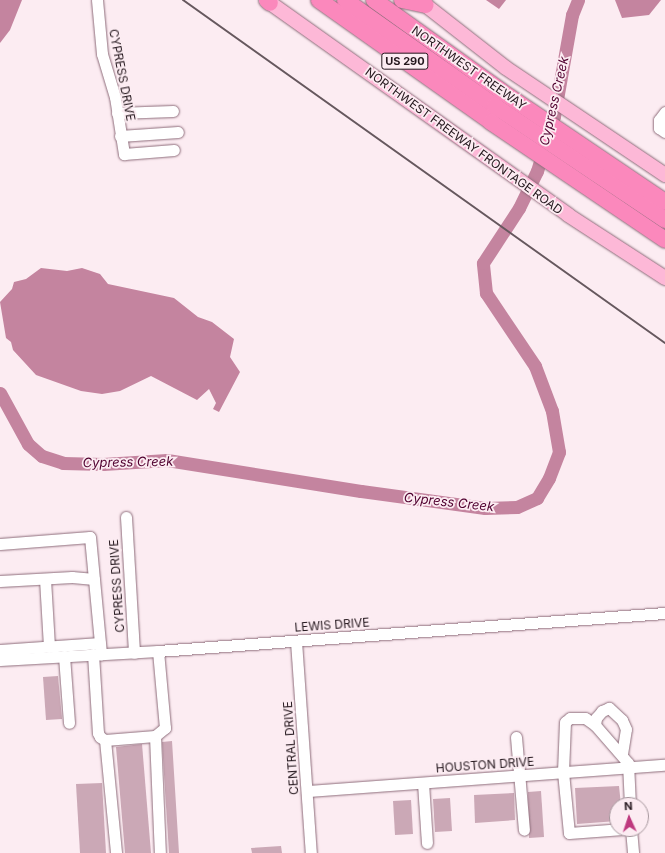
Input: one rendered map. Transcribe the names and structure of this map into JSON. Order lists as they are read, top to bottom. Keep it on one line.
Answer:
{"streets":{"highway":["US 290","NORTHWEST FREEWAY"],"main road":["NORTHWEST FREEWAY FRONTAGE ROAD"],"street":["CYPRESS DRIVE","LEWIS DRIVE","CENTRAL DRIVE","HOUSTON DRIVE"]},"crossings":[["CYPRESS DRIVE","LEWIS DRIVE"],["LEWIS DRIVE","CENTRAL DRIVE"],["CENTRAL DRIVE","HOUSTON DRIVE"]],"water":["Cypress Creek"],"north":"top"}
